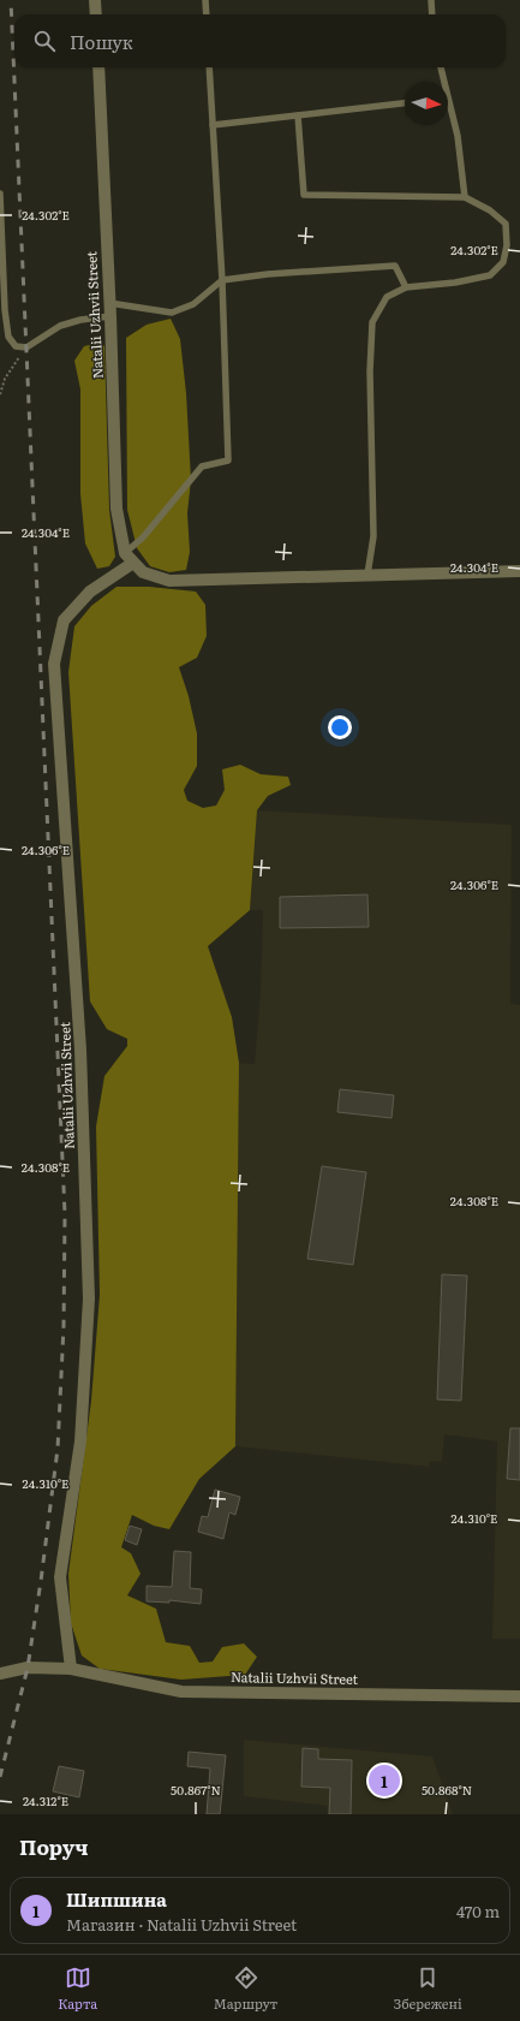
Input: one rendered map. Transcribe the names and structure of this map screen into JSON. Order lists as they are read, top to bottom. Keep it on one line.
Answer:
{"streets":{"street":["Natalii Uzhvii Street"]},"north":"right","page":{"search":"Пошук","pins":"1","heading":"Поруч","list":[{"mark":"1","name":"Шипшина","note":"Магазин · Natalii Uzhvii Street","value":"470 m"}],"nav":["Карта","Маршрут","Збережені"]},"coordinates":["24.302°E","24.304°E","24.306°E","24.308°E","24.310°E","50.867°N","50.868°N","24.312°E"]}
